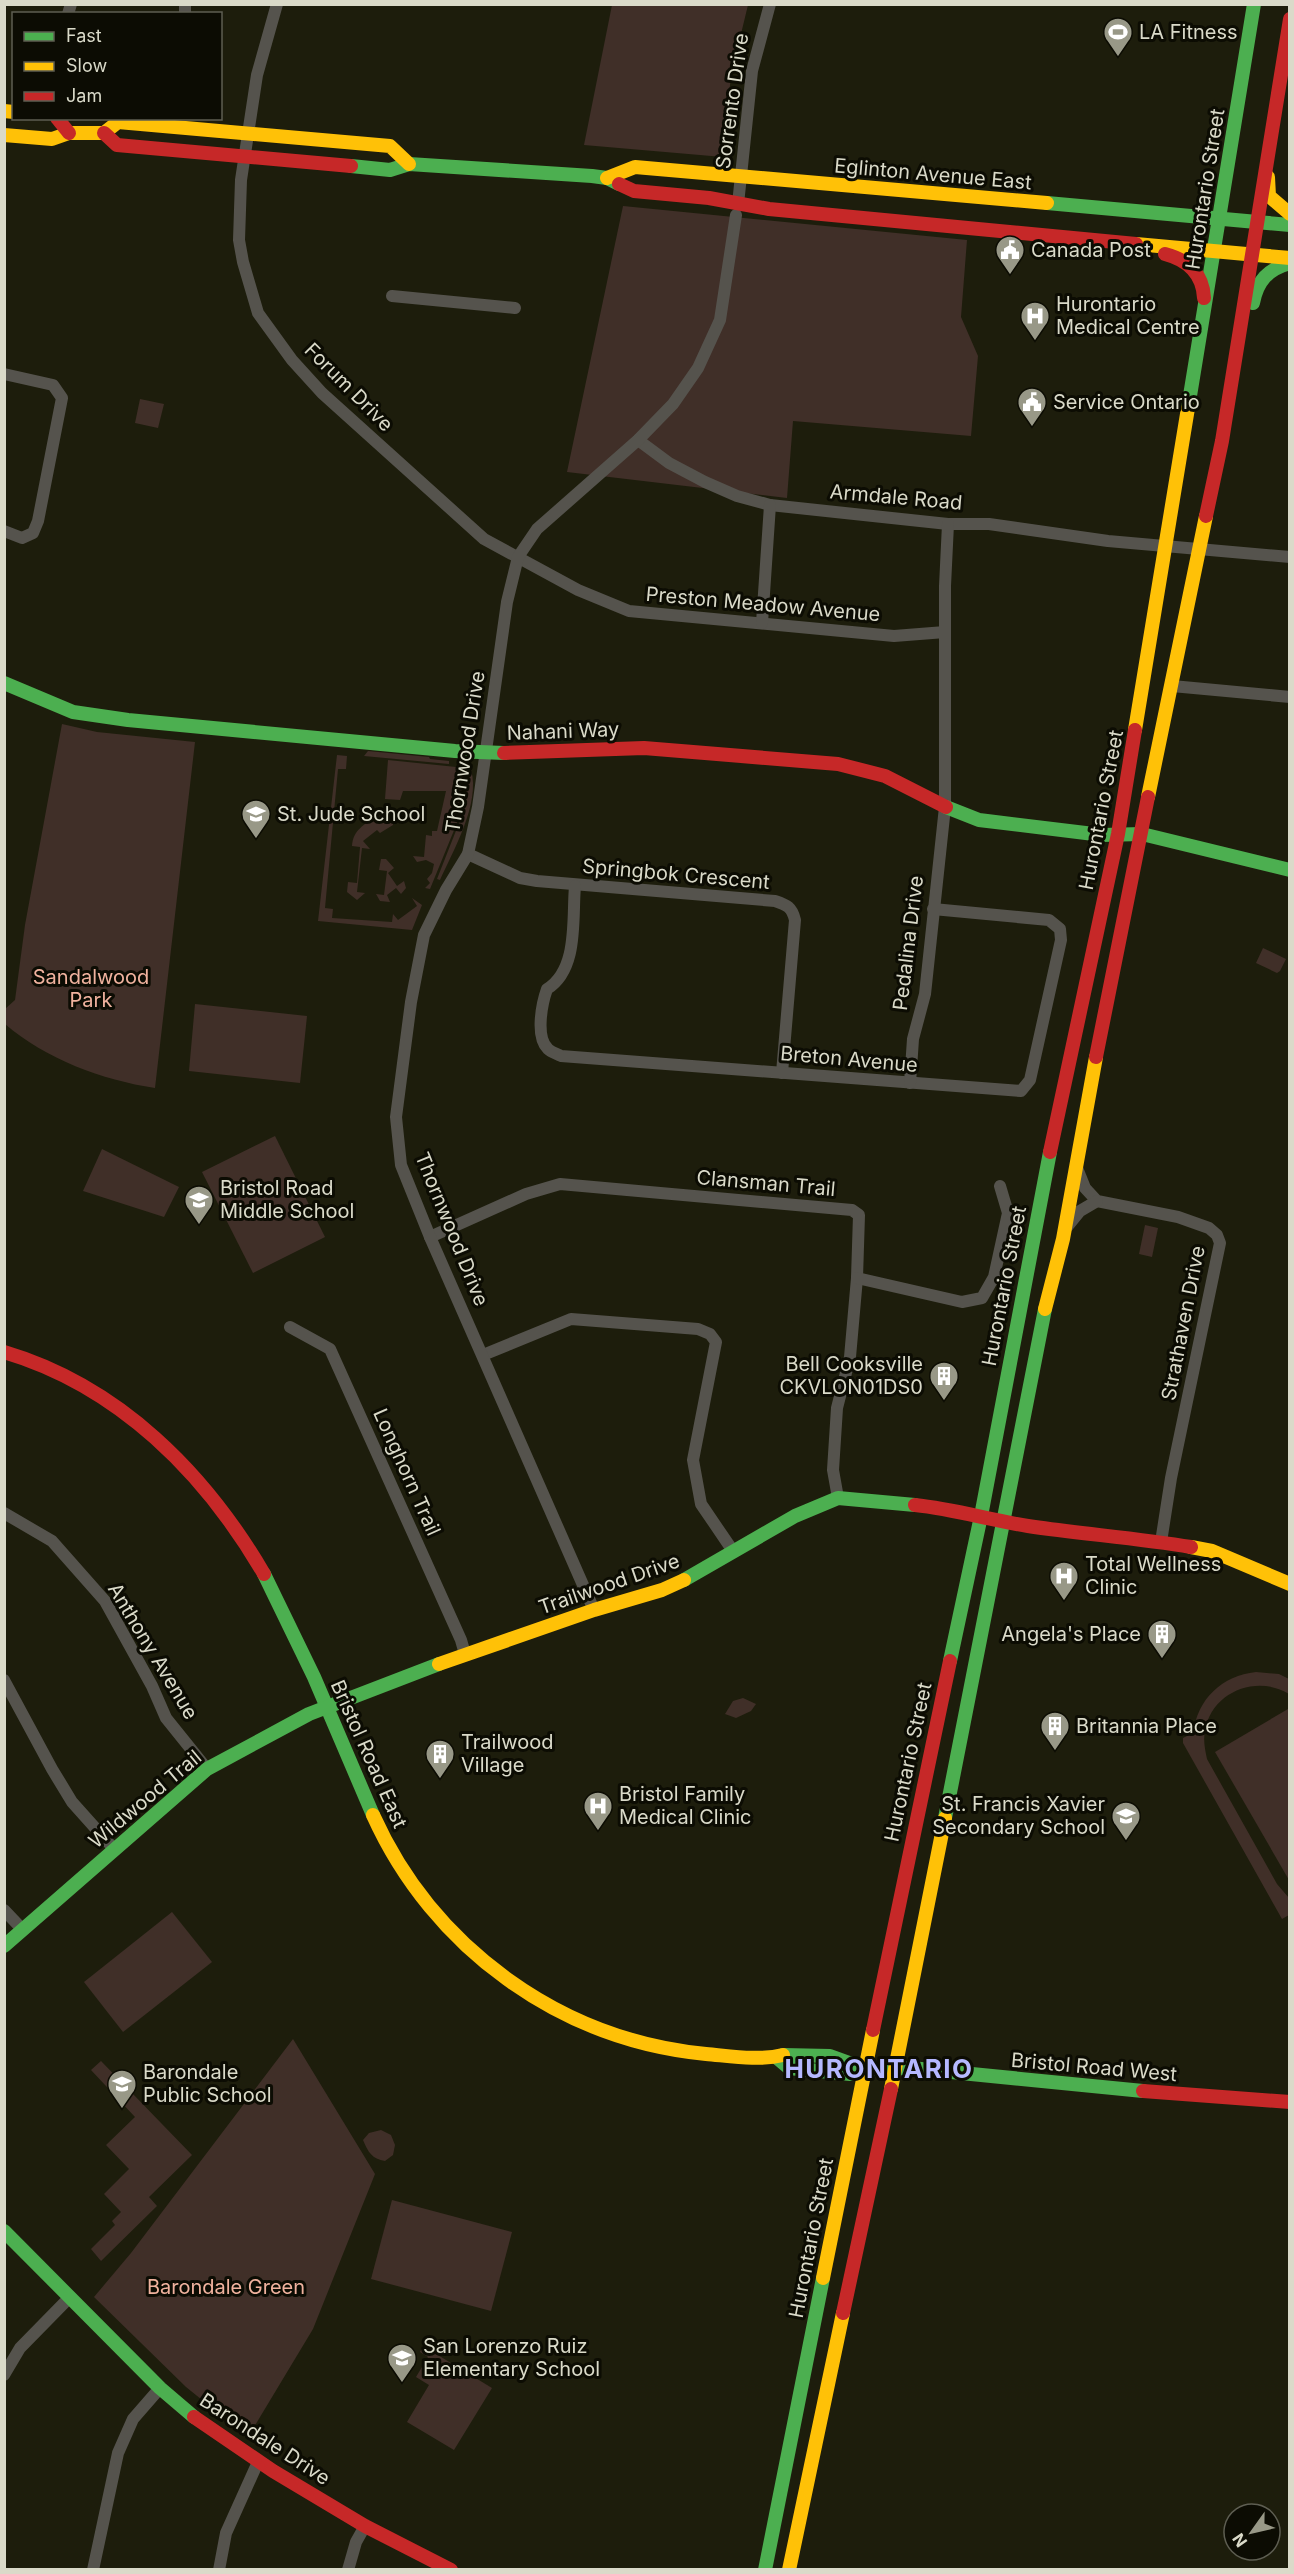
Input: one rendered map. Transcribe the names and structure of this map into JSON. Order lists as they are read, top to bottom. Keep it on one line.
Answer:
{"streets":{"main road":["Eglinton Avenue East","Hurontario Street","Nahani Way","Trailwood Drive","Bristol Road East","Wildwood Trail","Bristol Road West","Barondale Drive"],"street":["Sorrento Drive","Forum Drive","Armdale Road","Preston Meadow Avenue","Thornwood Drive","Springbok Crescent","Pedalina Drive","Breton Avenue","Clansman Trail","Strathaven Drive","Longhorn Trail","Anthony Avenue"]},"crossings":[["Sorrento Drive","Eglinton Avenue East"],["Sorrento Drive","Thornwood Drive"],["Eglinton Avenue East","Hurontario Street"],["Eglinton Avenue East","Forum Drive"],["Eglinton Avenue East","Thornwood Drive"],["Hurontario Street","Armdale Road"],["Hurontario Street","Nahani Way"],["Hurontario Street","Trailwood Drive"],["Hurontario Street","Bristol Road East"],["Hurontario Street","Bristol Road West"],["Forum Drive","Preston Meadow Avenue"],["Forum Drive","Thornwood Drive"],["Armdale Road","Thornwood Drive"],["Armdale Road","Pedalina Drive"],["Preston Meadow Avenue","Thornwood Drive"],["Preston Meadow Avenue","Pedalina Drive"],["Nahani Way","Thornwood Drive"],["Nahani Way","Pedalina Drive"],["Thornwood Drive","Springbok Crescent"],["Thornwood Drive","Clansman Trail"],["Thornwood Drive","Trailwood Drive"],["Springbok Crescent","Breton Avenue"],["Pedalina Drive","Breton Avenue"],["Clansman Trail","Trailwood Drive"],["Strathaven Drive","Trailwood Drive"],["Longhorn Trail","Trailwood Drive"],["Trailwood Drive","Bristol Road East"],["Trailwood Drive","Wildwood Trail"],["Anthony Avenue","Wildwood Trail"],["Bristol Road East","Wildwood Trail"],["Bristol Road East","Bristol Road West"]],"districts":["HURONTARIO"],"parks":["Sandalwood Park","Barondale Green"],"places":{"sports":["LA Fitness"],"public building":["Canada Post","Service Ontario"],"hospital":["Hurontario Medical Centre","Total Wellness Clinic","Bristol Family Medical Clinic"],"school or university":["St. Jude School","Bristol Road Middle School","St. Francis Xavier Secondary School","Barondale Public School","San Lorenzo Ruiz Elementary School"],"building":["Bell Cooksville CKVLON01DS0","Angela's Place","Britannia Place","Trailwood Village"]},"legend":["Fast","Slow","Jam"],"north":"bottom left"}
